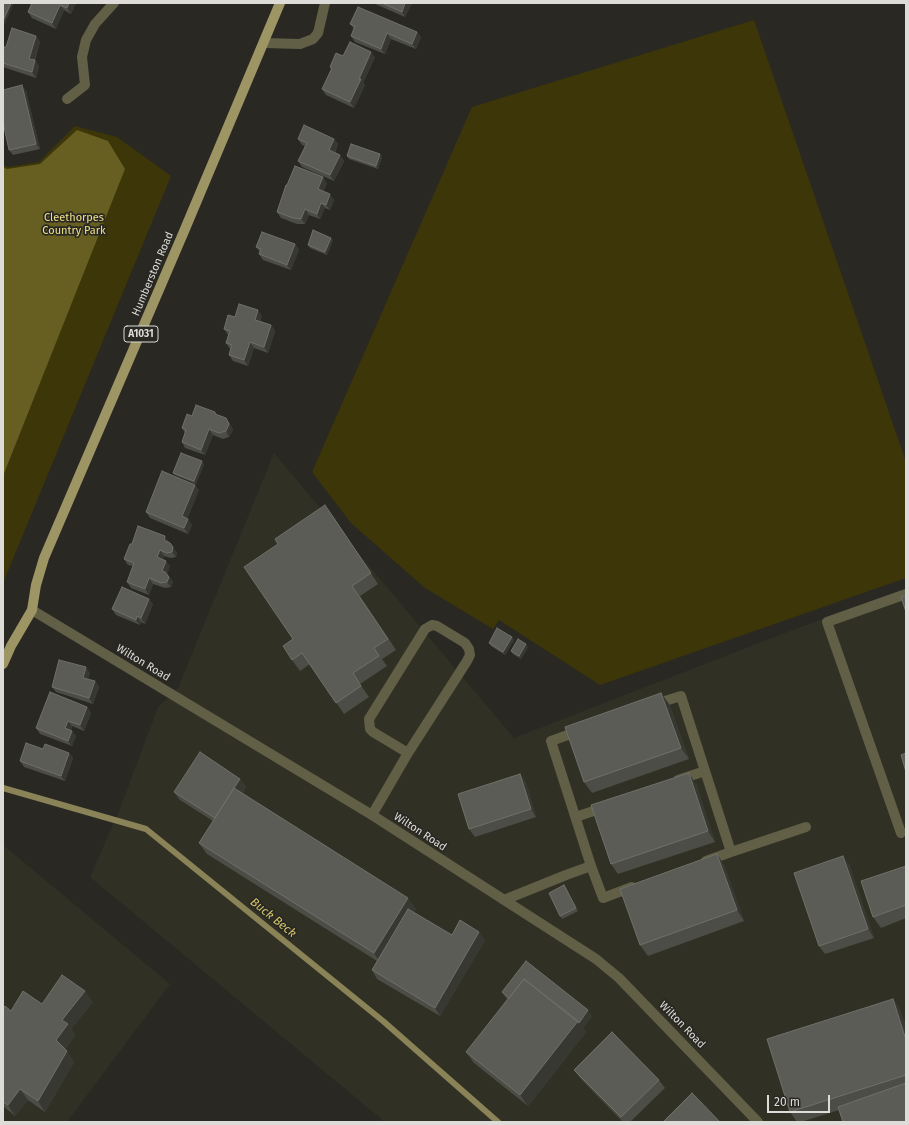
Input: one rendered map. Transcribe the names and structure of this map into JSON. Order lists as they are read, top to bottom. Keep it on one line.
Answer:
{"streets":{"main road":["Humberston Road","A1031"],"street":["Wilton Road"]},"crossings":[["Humberston Road","Wilton Road"]],"water":["Buck Beck"],"parks":["Cleethorpes Country Park"],"scale_bar":"20 m"}
